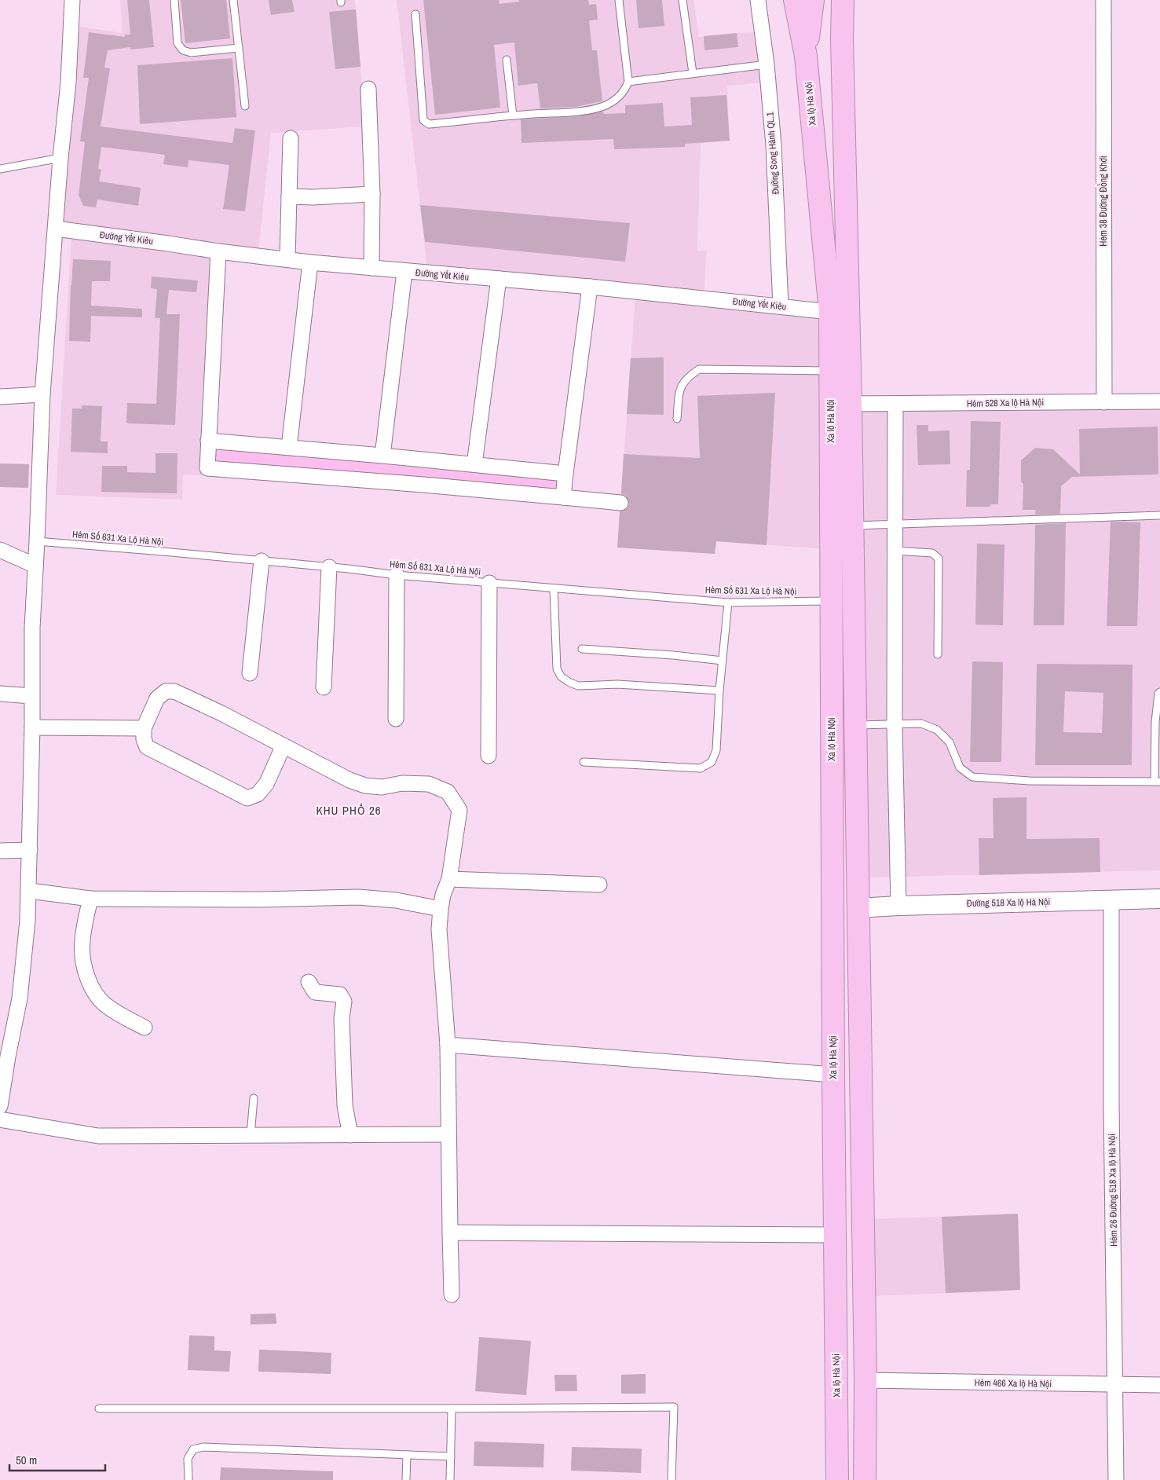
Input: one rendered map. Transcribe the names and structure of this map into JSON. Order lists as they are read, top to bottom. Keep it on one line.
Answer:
{"streets":{"highway":["Xa lộ Hà Nội"],"street":["Đường Song Hành QL.1","Hẻm 38 Đường Đồng Khởi","Đường Yết Kiêu","Hẻm 528 Xa lộ Hà Nội","Đường 518 Xa lộ Hà Nội","Hẻm 26 Đường 518 Xa lộ Hà Nội","Hẻm 466 Xa lộ Hà Nội"],"lane":["Hẻm Số 631 Xa Lộ Hà Nội"]},"crossings":[["Xa lộ Hà Nội","Đường Yết Kiêu"],["Xa lộ Hà Nội","Hẻm 528 Xa lộ Hà Nội"],["Xa lộ Hà Nội","Hẻm Số 631 Xa Lộ Hà Nội"],["Xa lộ Hà Nội","Đường 518 Xa lộ Hà Nội"],["Xa lộ Hà Nội","Hẻm 466 Xa lộ Hà Nội"],["Đường Song Hành QL.1","Đường Yết Kiêu"],["Hẻm 38 Đường Đồng Khởi","Hẻm 528 Xa lộ Hà Nội"],["Đường 518 Xa lộ Hà Nội","Hẻm 26 Đường 518 Xa lộ Hà Nội"],["Hẻm 26 Đường 518 Xa lộ Hà Nội","Hẻm 466 Xa lộ Hà Nội"]],"districts":["KHU PHỐ 26"],"scale_bar":"50 m"}
